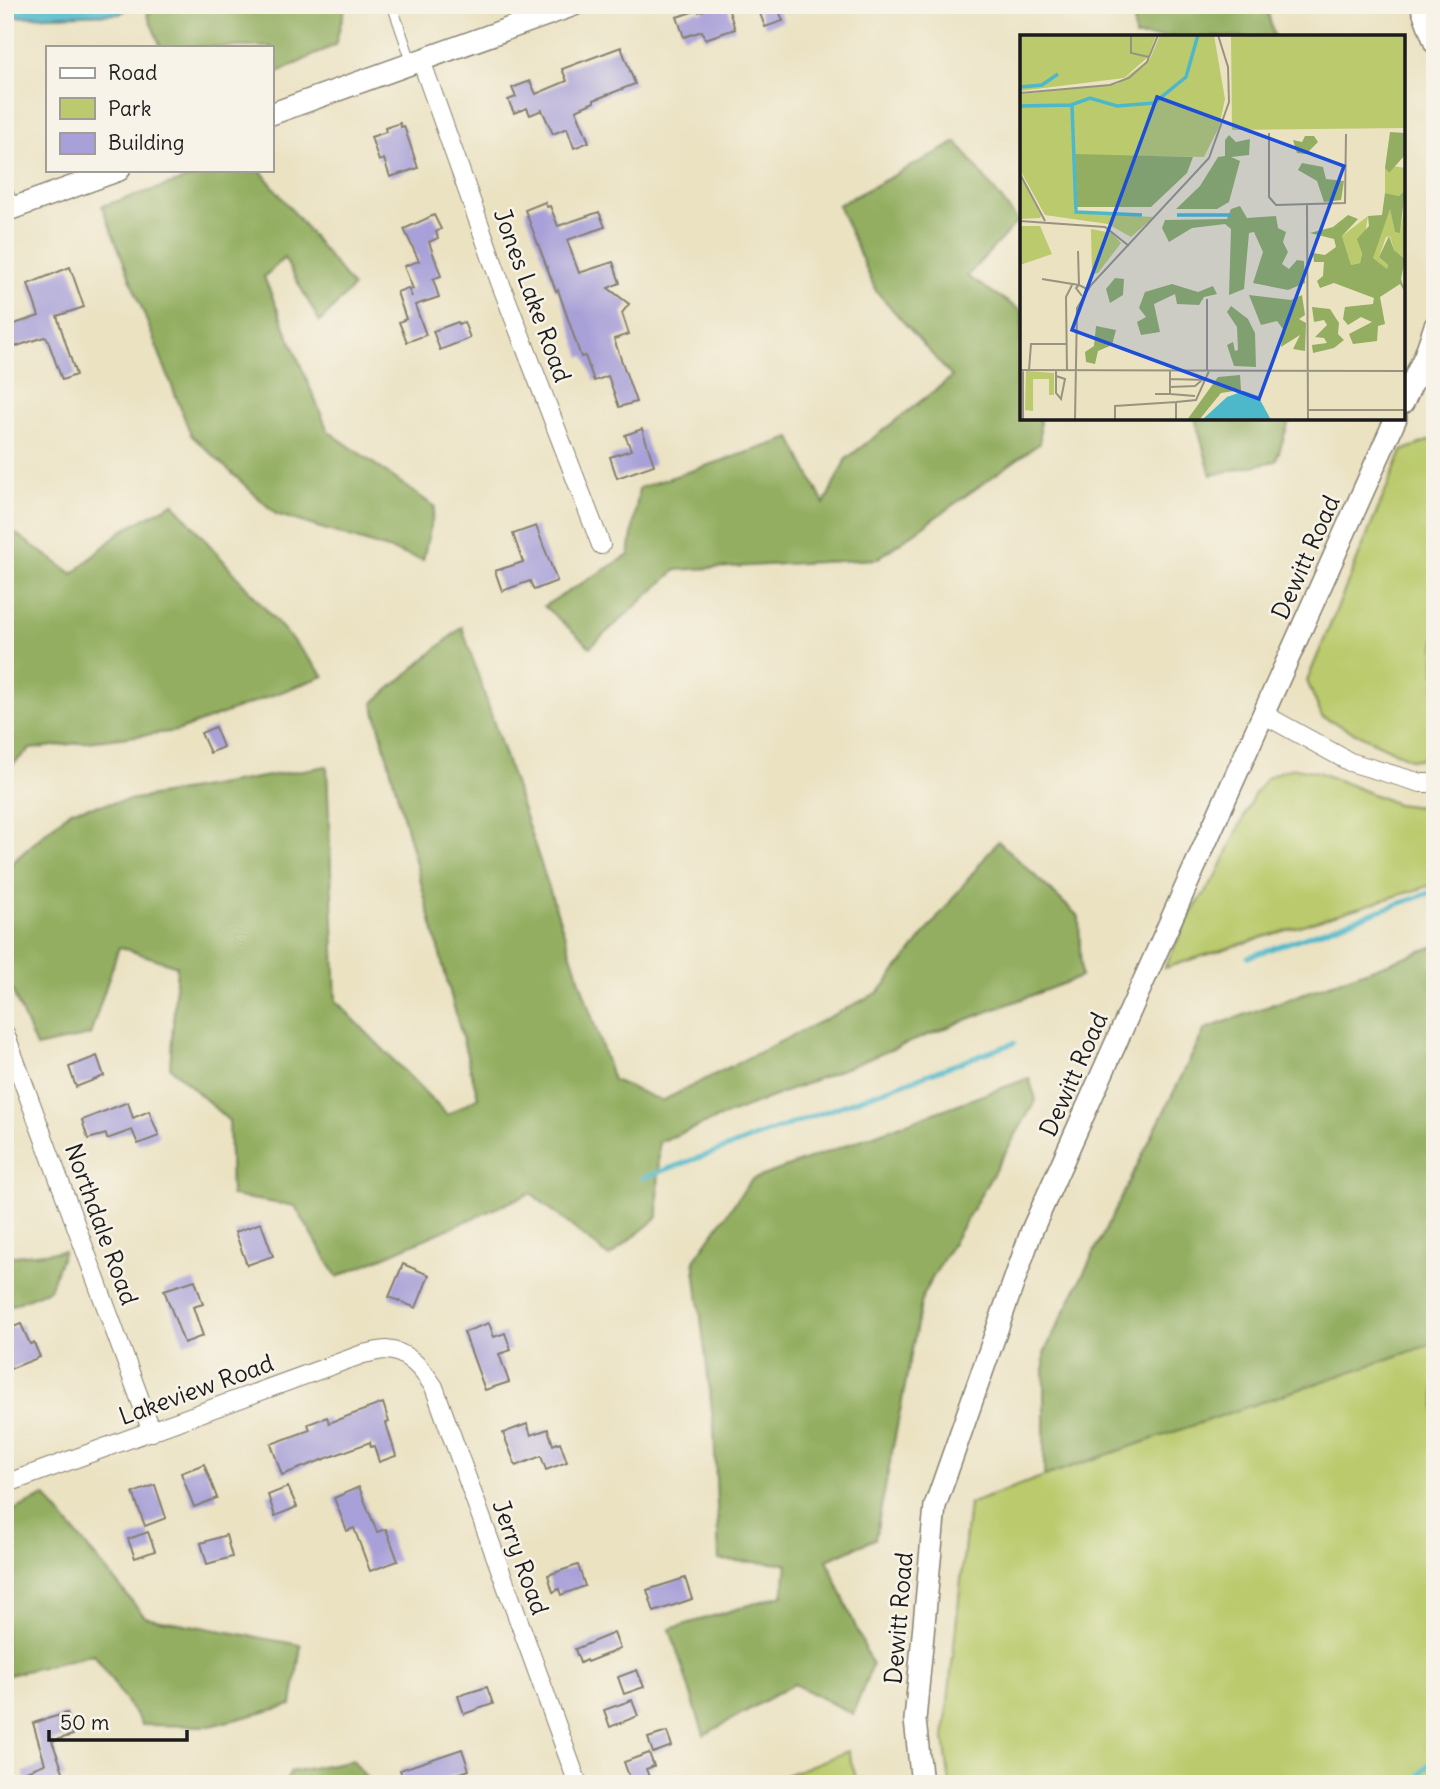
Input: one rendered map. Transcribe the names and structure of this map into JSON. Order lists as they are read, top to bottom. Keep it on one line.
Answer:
{"streets":{"street":["Jones Lake Road","Dewitt Road","Northdale Road","Lakeview Road","Jerry Road"]},"crossings":[["Northdale Road","Lakeview Road"],["Lakeview Road","Jerry Road"]],"legend":["Road","Park","Building"],"scale_bar":"50 m"}
